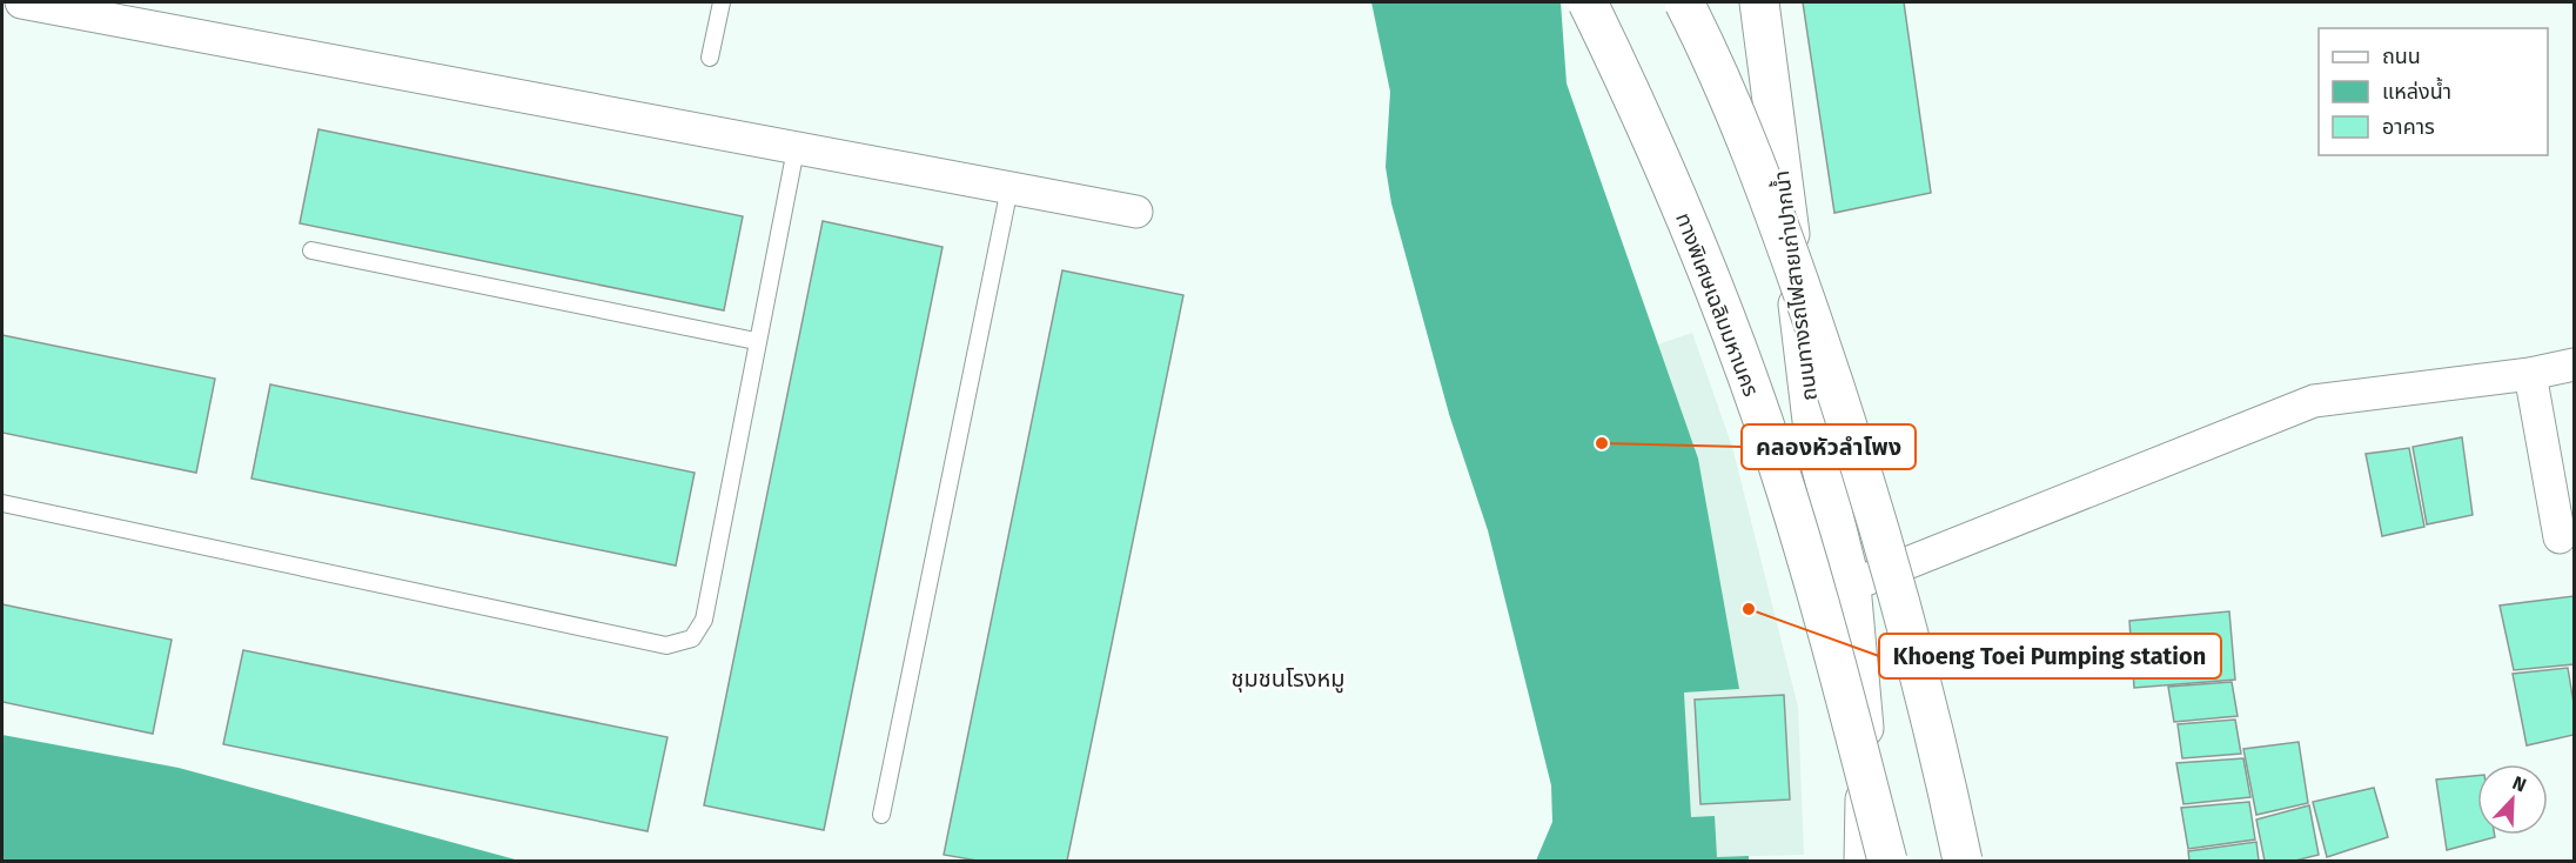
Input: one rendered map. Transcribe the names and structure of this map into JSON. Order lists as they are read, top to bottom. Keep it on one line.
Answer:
{"streets":{"main road":["ถนนทางรถไฟสายเก่าปากน้ำ","ทางพิเศษเฉลิมมหานคร"]},"districts":["ชุมชนโรงหมู"],"places":["คลองหัวลำโพง","Khoeng Toei Pumping station"],"legend":["ถนน","แหล่งน้ำ","อาคาร"],"north":"top right"}
